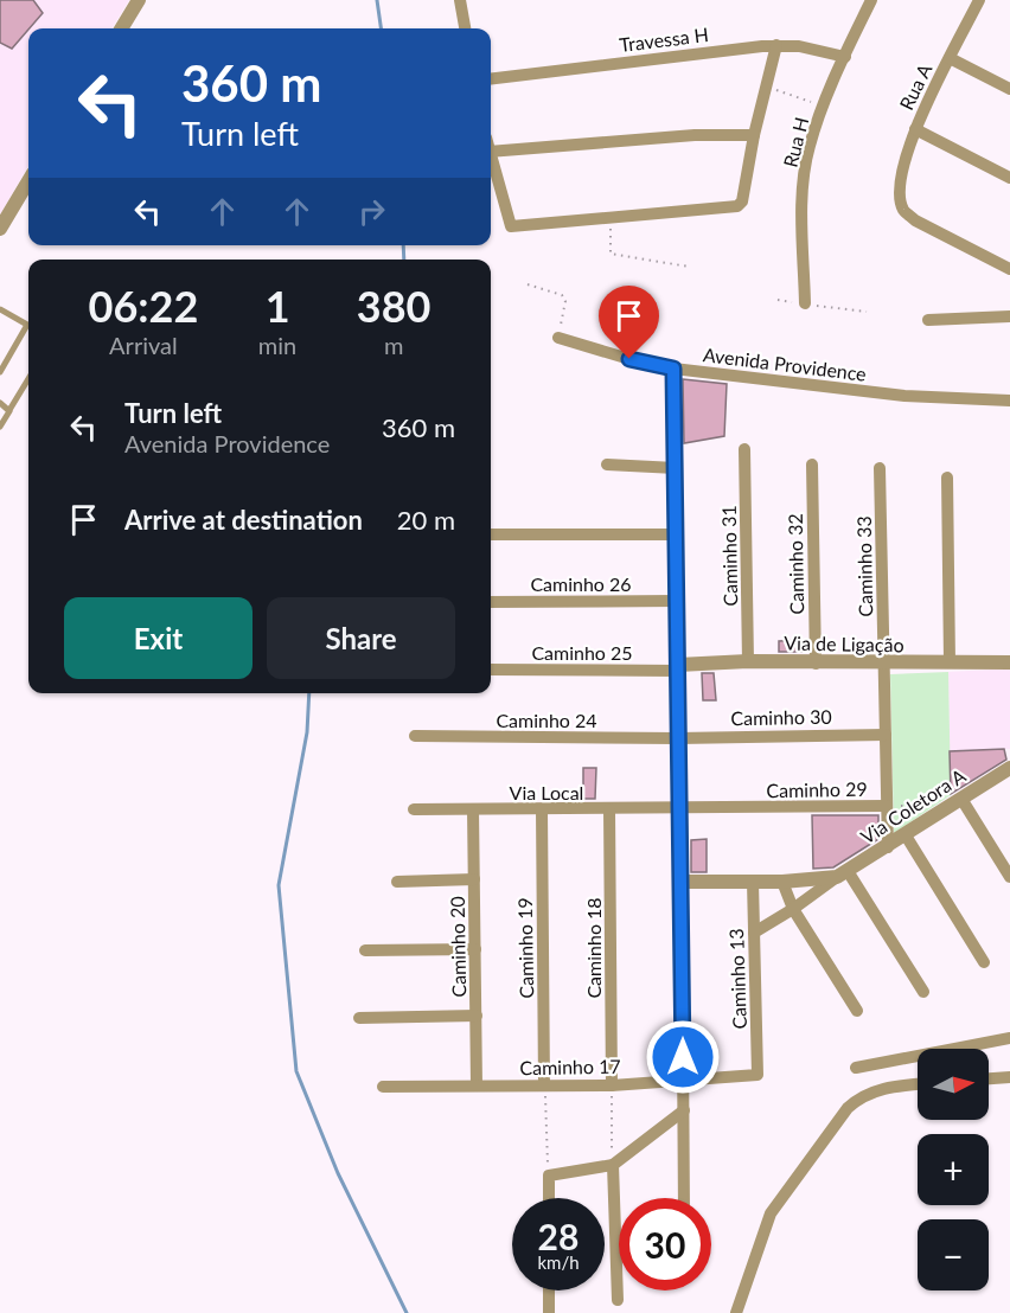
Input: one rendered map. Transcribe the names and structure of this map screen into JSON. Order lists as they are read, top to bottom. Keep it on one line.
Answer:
{"streets":{"street":["Travessa H","Rua A","Rua H","Avenida Providence","Caminho 31","Caminho 32","Caminho 33","Caminho 26","Via de Ligação","Caminho 25","Caminho 30","Caminho 24","Caminho 29","Via Local","Via Coletora A","Caminho 20","Caminho 19","Caminho 18","Caminho 13","Caminho 17"]},"crossings":[["Travessa H","Rua H"],["Caminho 31","Via de Ligação"],["Caminho 32","Via de Ligação"],["Caminho 33","Via de Ligação"],["Caminho 33","Caminho 30"],["Caminho 33","Caminho 29"],["Caminho 33","Via Coletora A"],["Via de Ligação","Caminho 25"],["Caminho 30","Caminho 24"],["Caminho 29","Via Local"],["Via Local","Caminho 20"],["Via Local","Caminho 19"],["Via Local","Caminho 18"],["Via Coletora A","Caminho 13"],["Caminho 20","Caminho 17"],["Caminho 19","Caminho 17"],["Caminho 18","Caminho 17"],["Caminho 13","Caminho 17"]],"north":"right","page":{"turn":["360 m","Turn left"],"eta":["06:22","Arrival","1","min","380","m"],"list":[{"name":"Turn left","note":"Avenida Providence","value":"360 m"},{"name":"Arrive at destination","value":"20 m"}],"buttons":["Exit","Share"],"map_buttons":["+","−"],"speed":"28 km/h","limit":"30"}}
